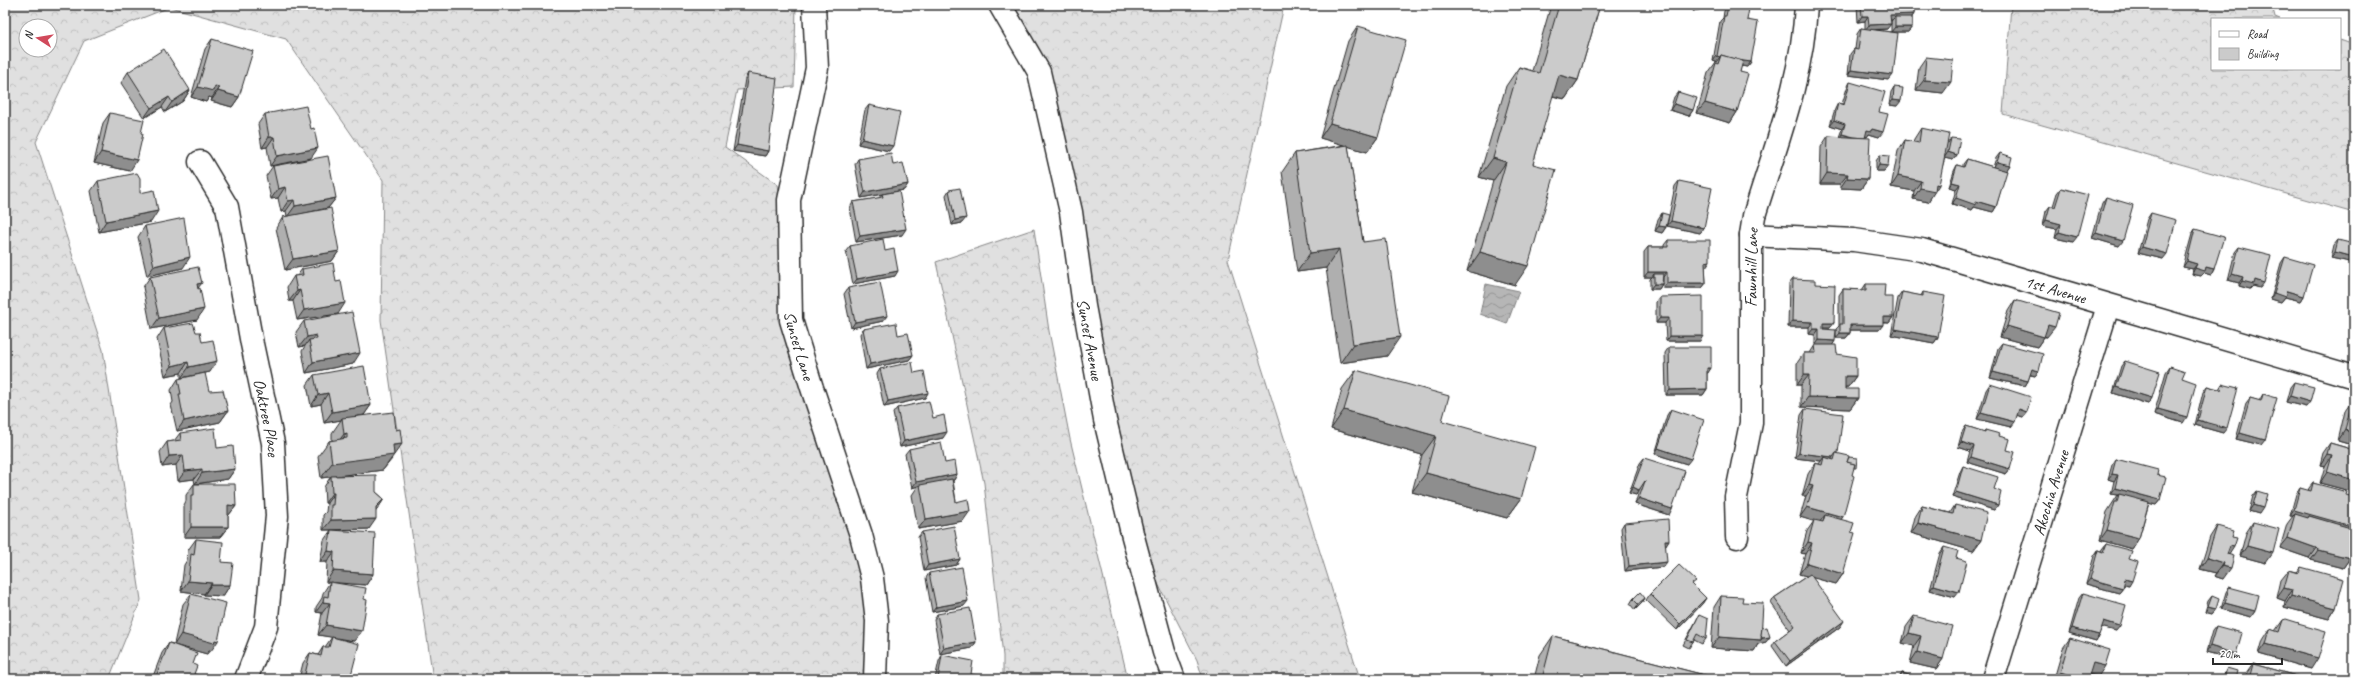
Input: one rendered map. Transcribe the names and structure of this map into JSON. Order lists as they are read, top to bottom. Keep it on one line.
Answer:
{"streets":{"street":["Fawnhill Lane","1st Avenue","Sunset Avenue","Sunset Lane","Oaktree Place","Akochia Avenue"]},"crossings":[["Fawnhill Lane","1st Avenue"],["1st Avenue","Akochia Avenue"]],"legend":["Road","Building"],"scale_bar":"20 m","north":"left"}
